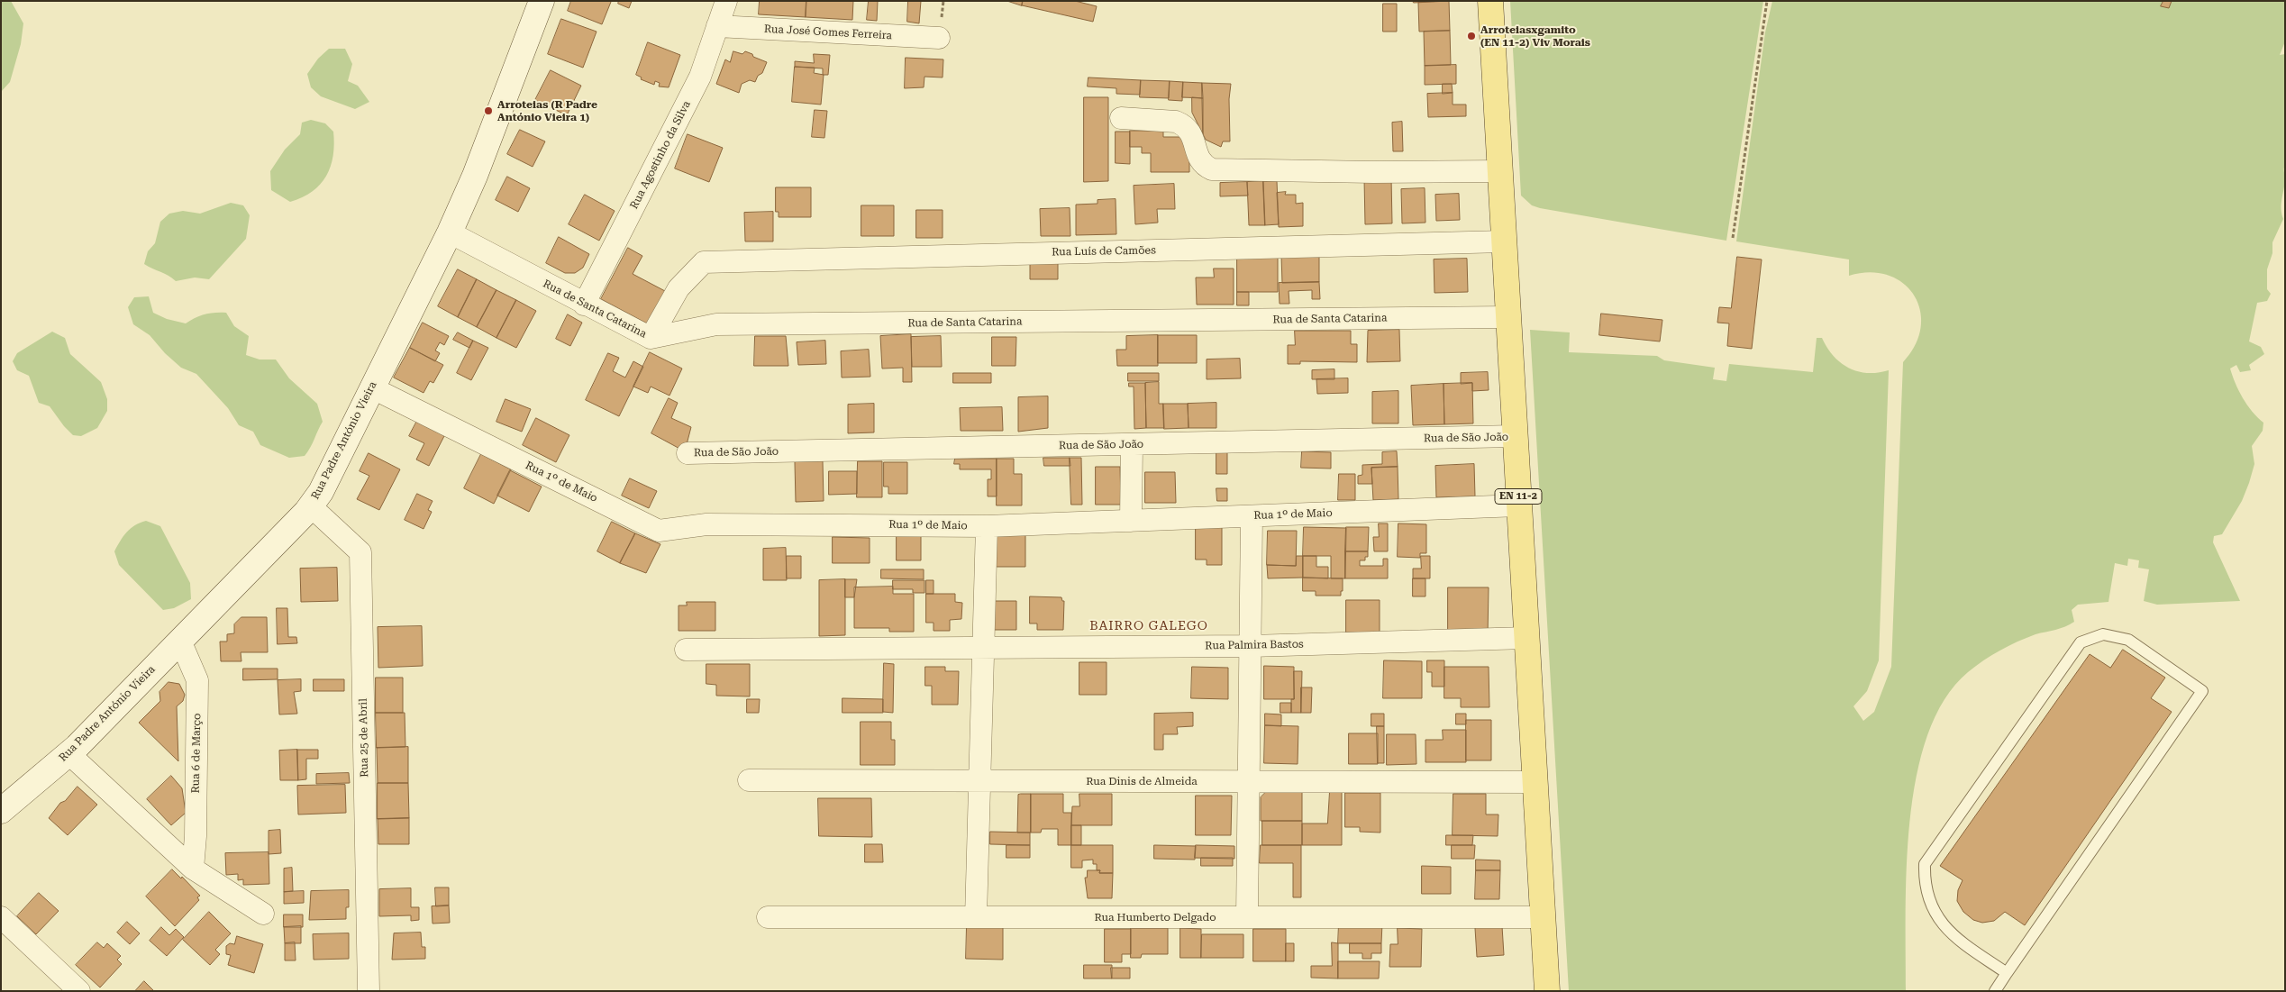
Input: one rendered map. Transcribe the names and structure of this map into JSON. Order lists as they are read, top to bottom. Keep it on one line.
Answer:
{"streets":{"main road":["EN 11-2"],"street":["Rua José Gomes Ferreira","Rua Agostinho da Silva","Rua Luís de Camões","Rua de Santa Catarina","Rua de São João","Rua Padre António Vieira","Rua 1º de Maio","Rua Palmira Bastos","Rua 25 de Abril","Rua 6 de Março","Rua Dinis de Almeida","Rua Humberto Delgado"]},"crossings":[["Rua José Gomes Ferreira","Rua Agostinho da Silva"],["Rua Agostinho da Silva","Rua de Santa Catarina"],["Rua Luís de Camões","Rua de Santa Catarina"],["Rua Luís de Camões","EN 11-2"],["Rua de Santa Catarina","Rua Padre António Vieira"],["Rua de Santa Catarina","EN 11-2"],["Rua de São João","EN 11-2"],["Rua Padre António Vieira","Rua 1º de Maio"],["Rua Padre António Vieira","Rua 25 de Abril"],["Rua Padre António Vieira","Rua 6 de Março"],["Rua 1º de Maio","EN 11-2"],["EN 11-2","Rua Palmira Bastos"],["EN 11-2","Rua Dinis de Almeida"],["EN 11-2","Rua Humberto Delgado"]],"districts":["BAIRRO GALEGO"],"places":["Arroteiasxgamito (EN 11-2) Viv Morais","Arroteias (R Padre António Vieira 1)"]}
